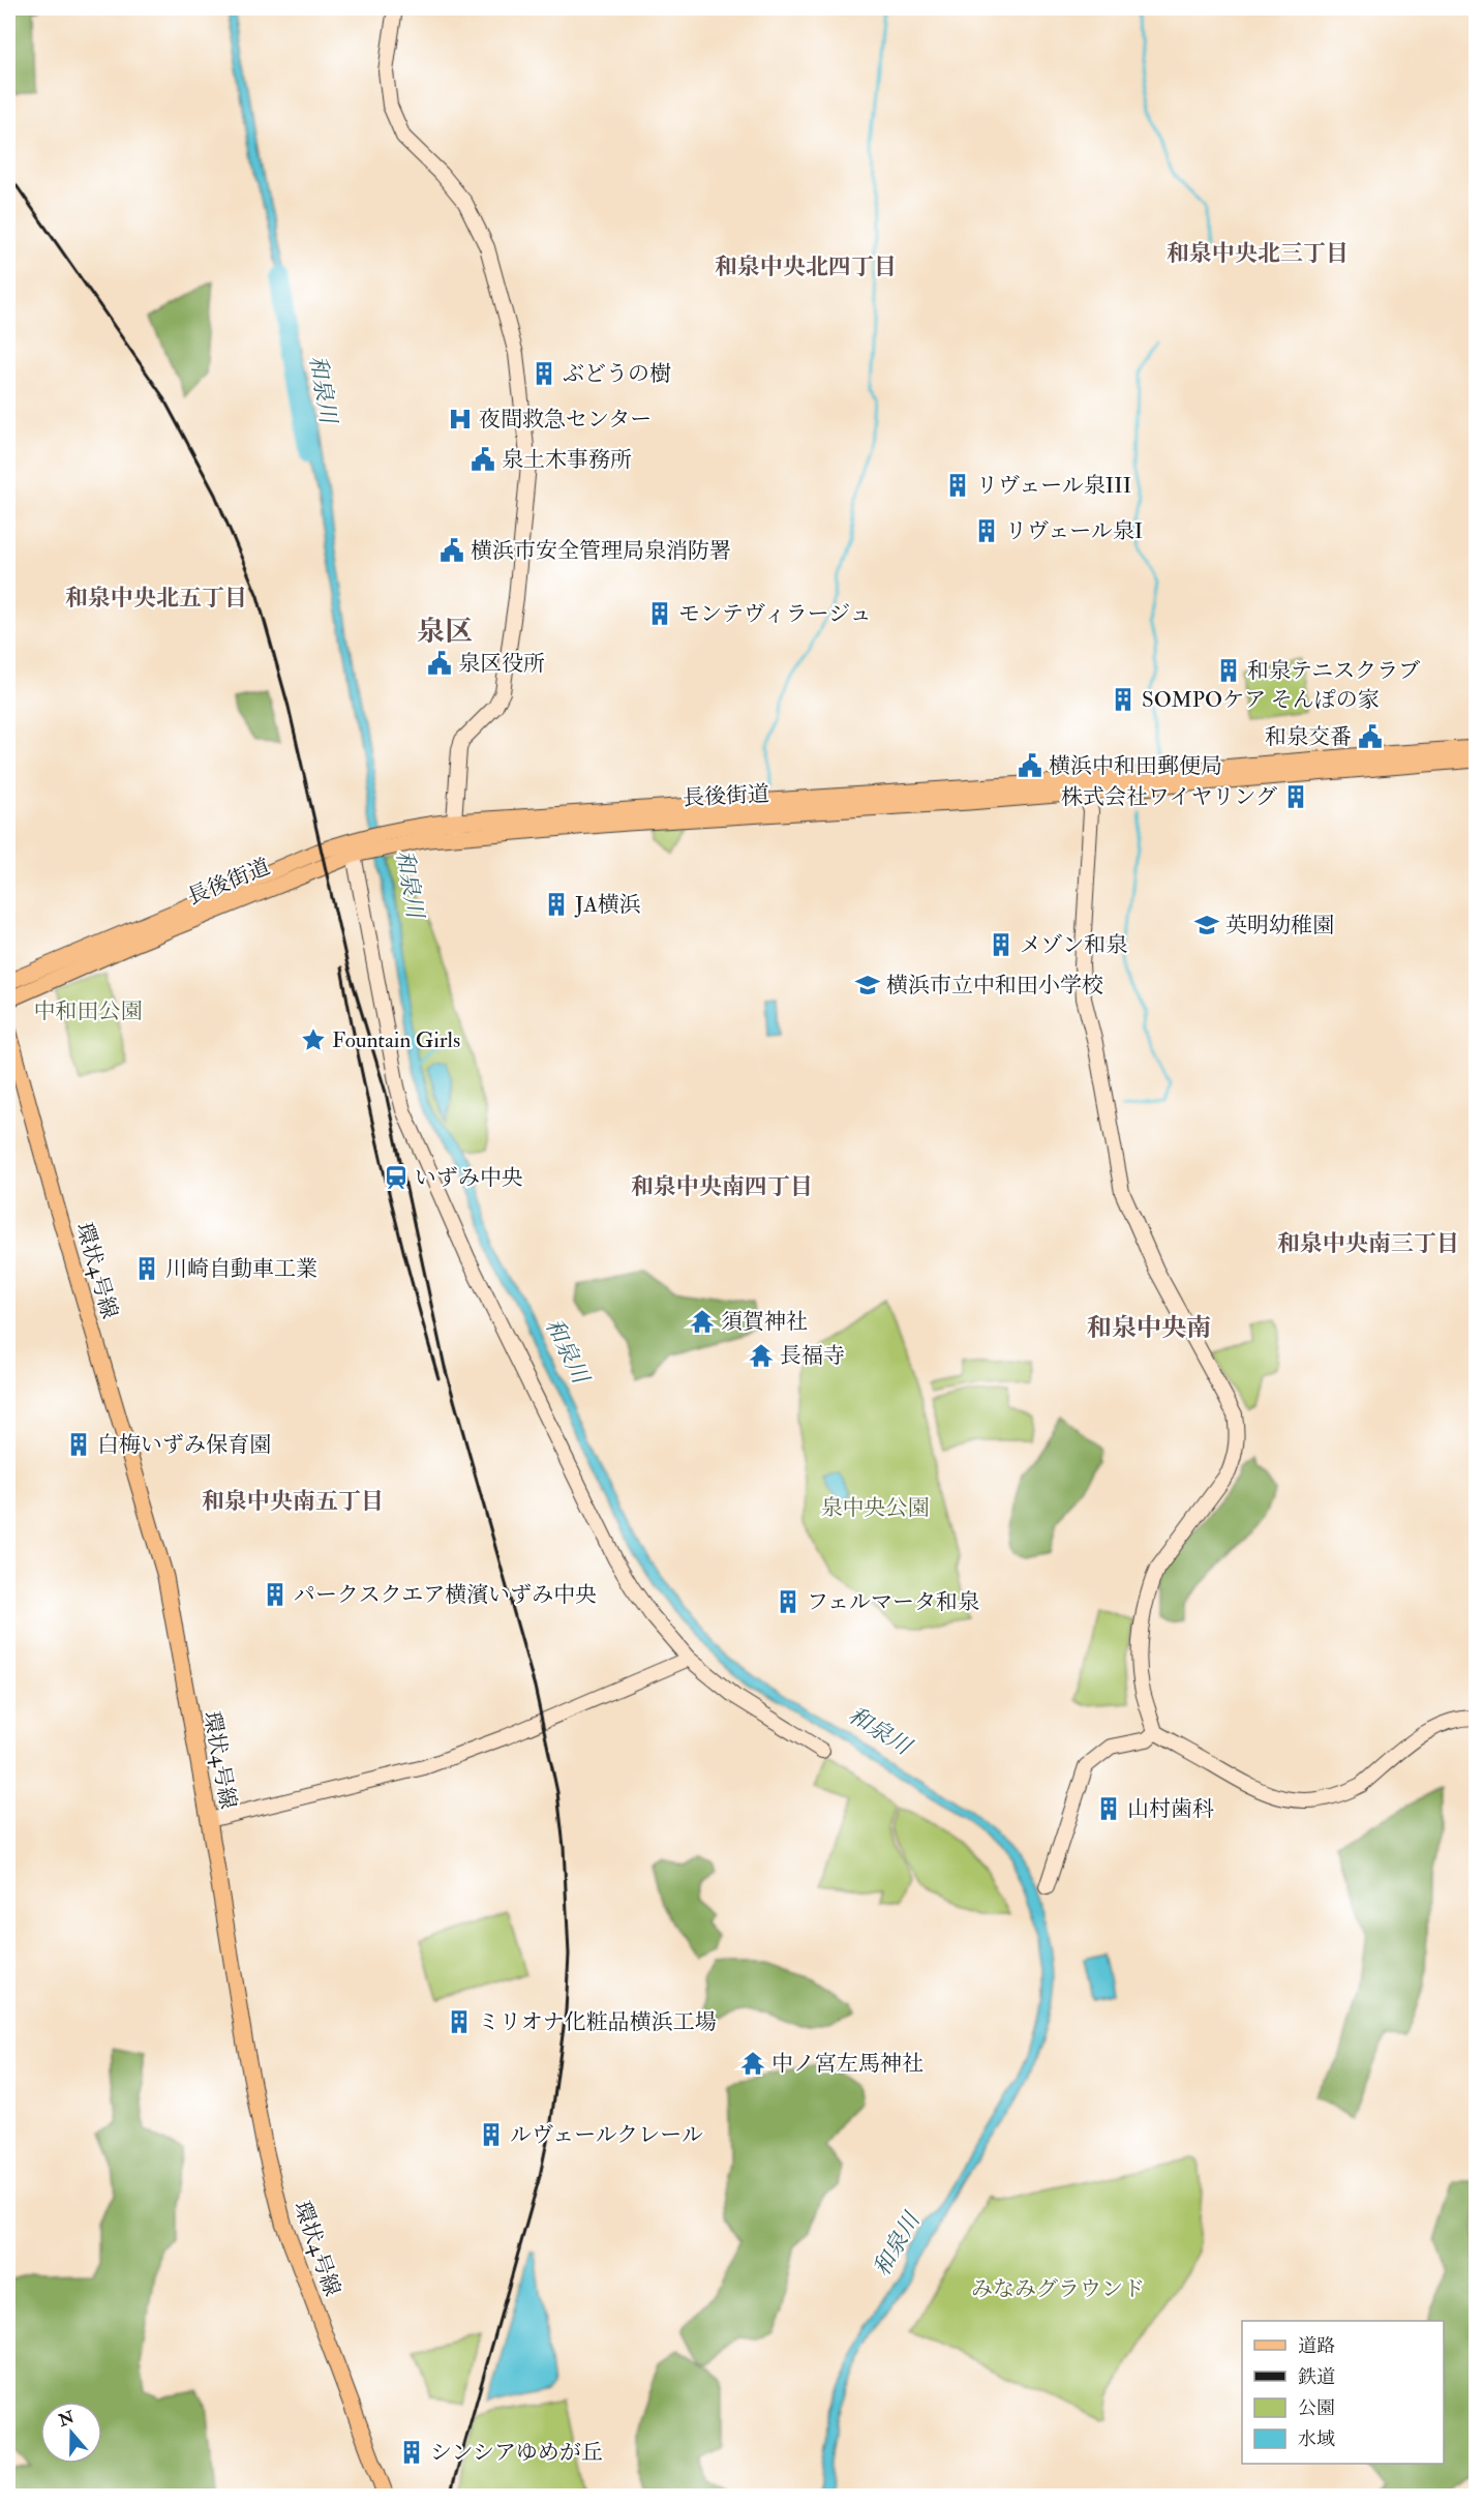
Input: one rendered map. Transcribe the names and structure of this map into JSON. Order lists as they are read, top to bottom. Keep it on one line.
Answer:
{"streets":{"main road":["長後街道","環状4号線"]},"districts":["和泉中央北三丁目","和泉中央北四丁目","和泉中央北五丁目","泉区","和泉中央南四丁目","和泉中央南三丁目","和泉中央南","和泉中央南五丁目"],"water":["和泉川"],"parks":["中和田公園","泉中央公園","みなみグラウンド"],"places":{"building":["ぶどうの樹","リヴェール泉III","リヴェール泉I","モンテヴィラージュ","和泉テニスクラブ","SOMPOケア そんぽの家","株式会社ワイヤリング","JA横浜","メゾン和泉","川崎自動車工業","白梅いずみ保育園","パークスクエア横濱いずみ中央","フェルマータ和泉","山村歯科","ミリオナ化粧品横浜工場","ルヴェールクレール","シンシアゆめが丘"],"hospital":["夜間救急センター"],"public building":["泉土木事務所","横浜市安全管理局泉消防署","泉区役所","和泉交番","横浜中和田郵便局"],"school or university":["英明幼稚園","横浜市立中和田小学校"],"place":["Fountain Girls"],"station":["いずみ中央"],"temple":["須賀神社","長福寺","中ノ宮左馬神社"]},"legend":["道路","鉄道","公園","水域"],"north":"top"}
